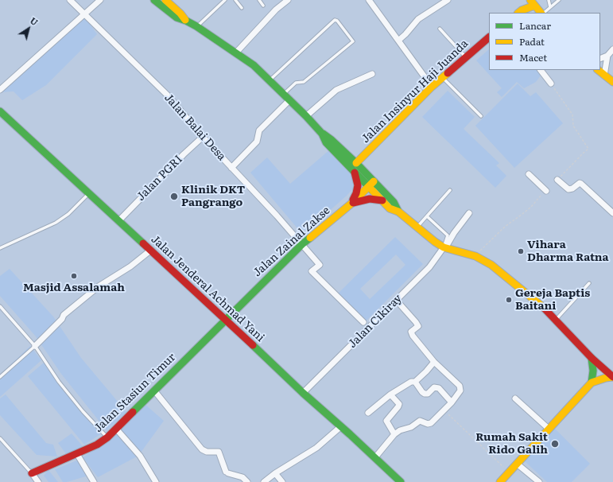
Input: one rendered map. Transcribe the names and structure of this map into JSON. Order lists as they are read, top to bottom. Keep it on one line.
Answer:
{"streets":{"main road":["Jalan Insinyur Haji Juanda","Jalan Zainal Zakse","Jalan Jenderal Achmad Yani","Jalan Stasiun Timur"],"street":["Jalan Balai Desa","Jalan PGRI","Jalan Cikiray"]},"crossings":[["Jalan Balai Desa","Jalan PGRI"],["Jalan Balai Desa","Jalan Zainal Zakse"],["Jalan PGRI","Jalan Jenderal Achmad Yani"],["Jalan Zainal Zakse","Jalan Jenderal Achmad Yani"],["Jalan Zainal Zakse","Jalan Stasiun Timur"],["Jalan Jenderal Achmad Yani","Jalan Cikiray"],["Jalan Jenderal Achmad Yani","Jalan Stasiun Timur"]],"places":["Klinik DKT Pangrango","Vihara Dharma Ratna","Masjid Assalamah","Gereja Baptis Baitani","Rumah Sakit Rido Galih"],"legend":["Lancar","Padat","Macet"],"north":"top right"}
